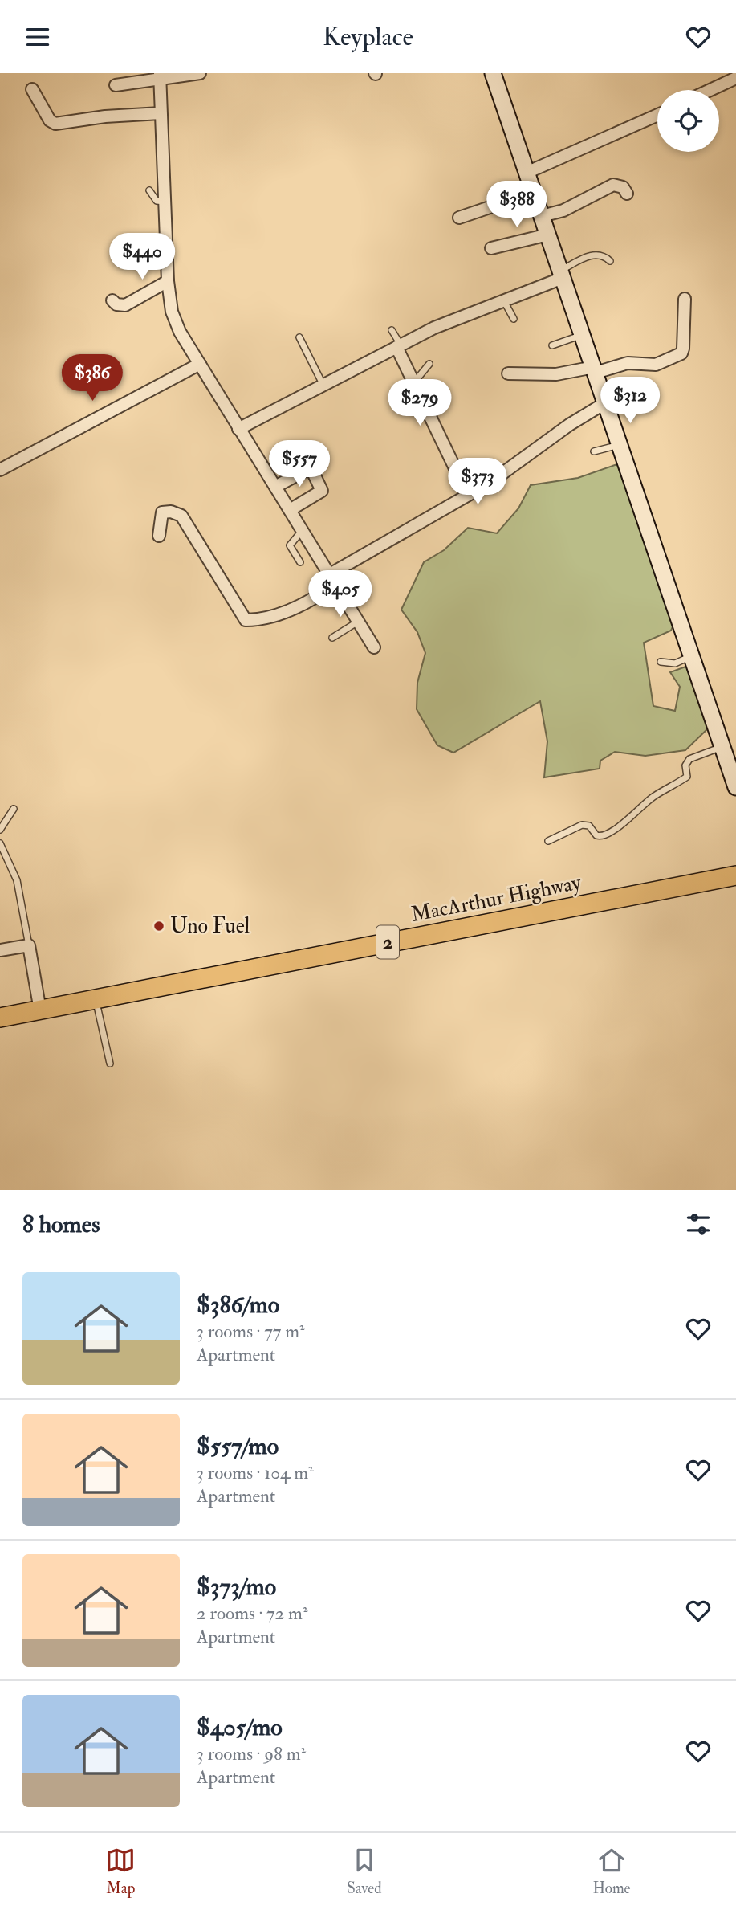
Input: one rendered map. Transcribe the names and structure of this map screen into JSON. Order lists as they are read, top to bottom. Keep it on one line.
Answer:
{"streets":{"highway":["MacArthur Highway","2"]},"places":["Uno Fuel"],"page":{"header":"Keyplace","price":["$388","$440","$386","$312","$279","$557","$373","$405"],"heading":"8 homes","list":[{"name":"$386/mo","note":"3 rooms · 77 m² · Apartment"},{"name":"$557/mo","note":"3 rooms · 104 m² · Apartment"},{"name":"$373/mo","note":"2 rooms · 72 m² · Apartment"},{"name":"$405/mo","note":"3 rooms · 98 m² · Apartment"}],"tabs":["Map","Saved","Home"]}}
